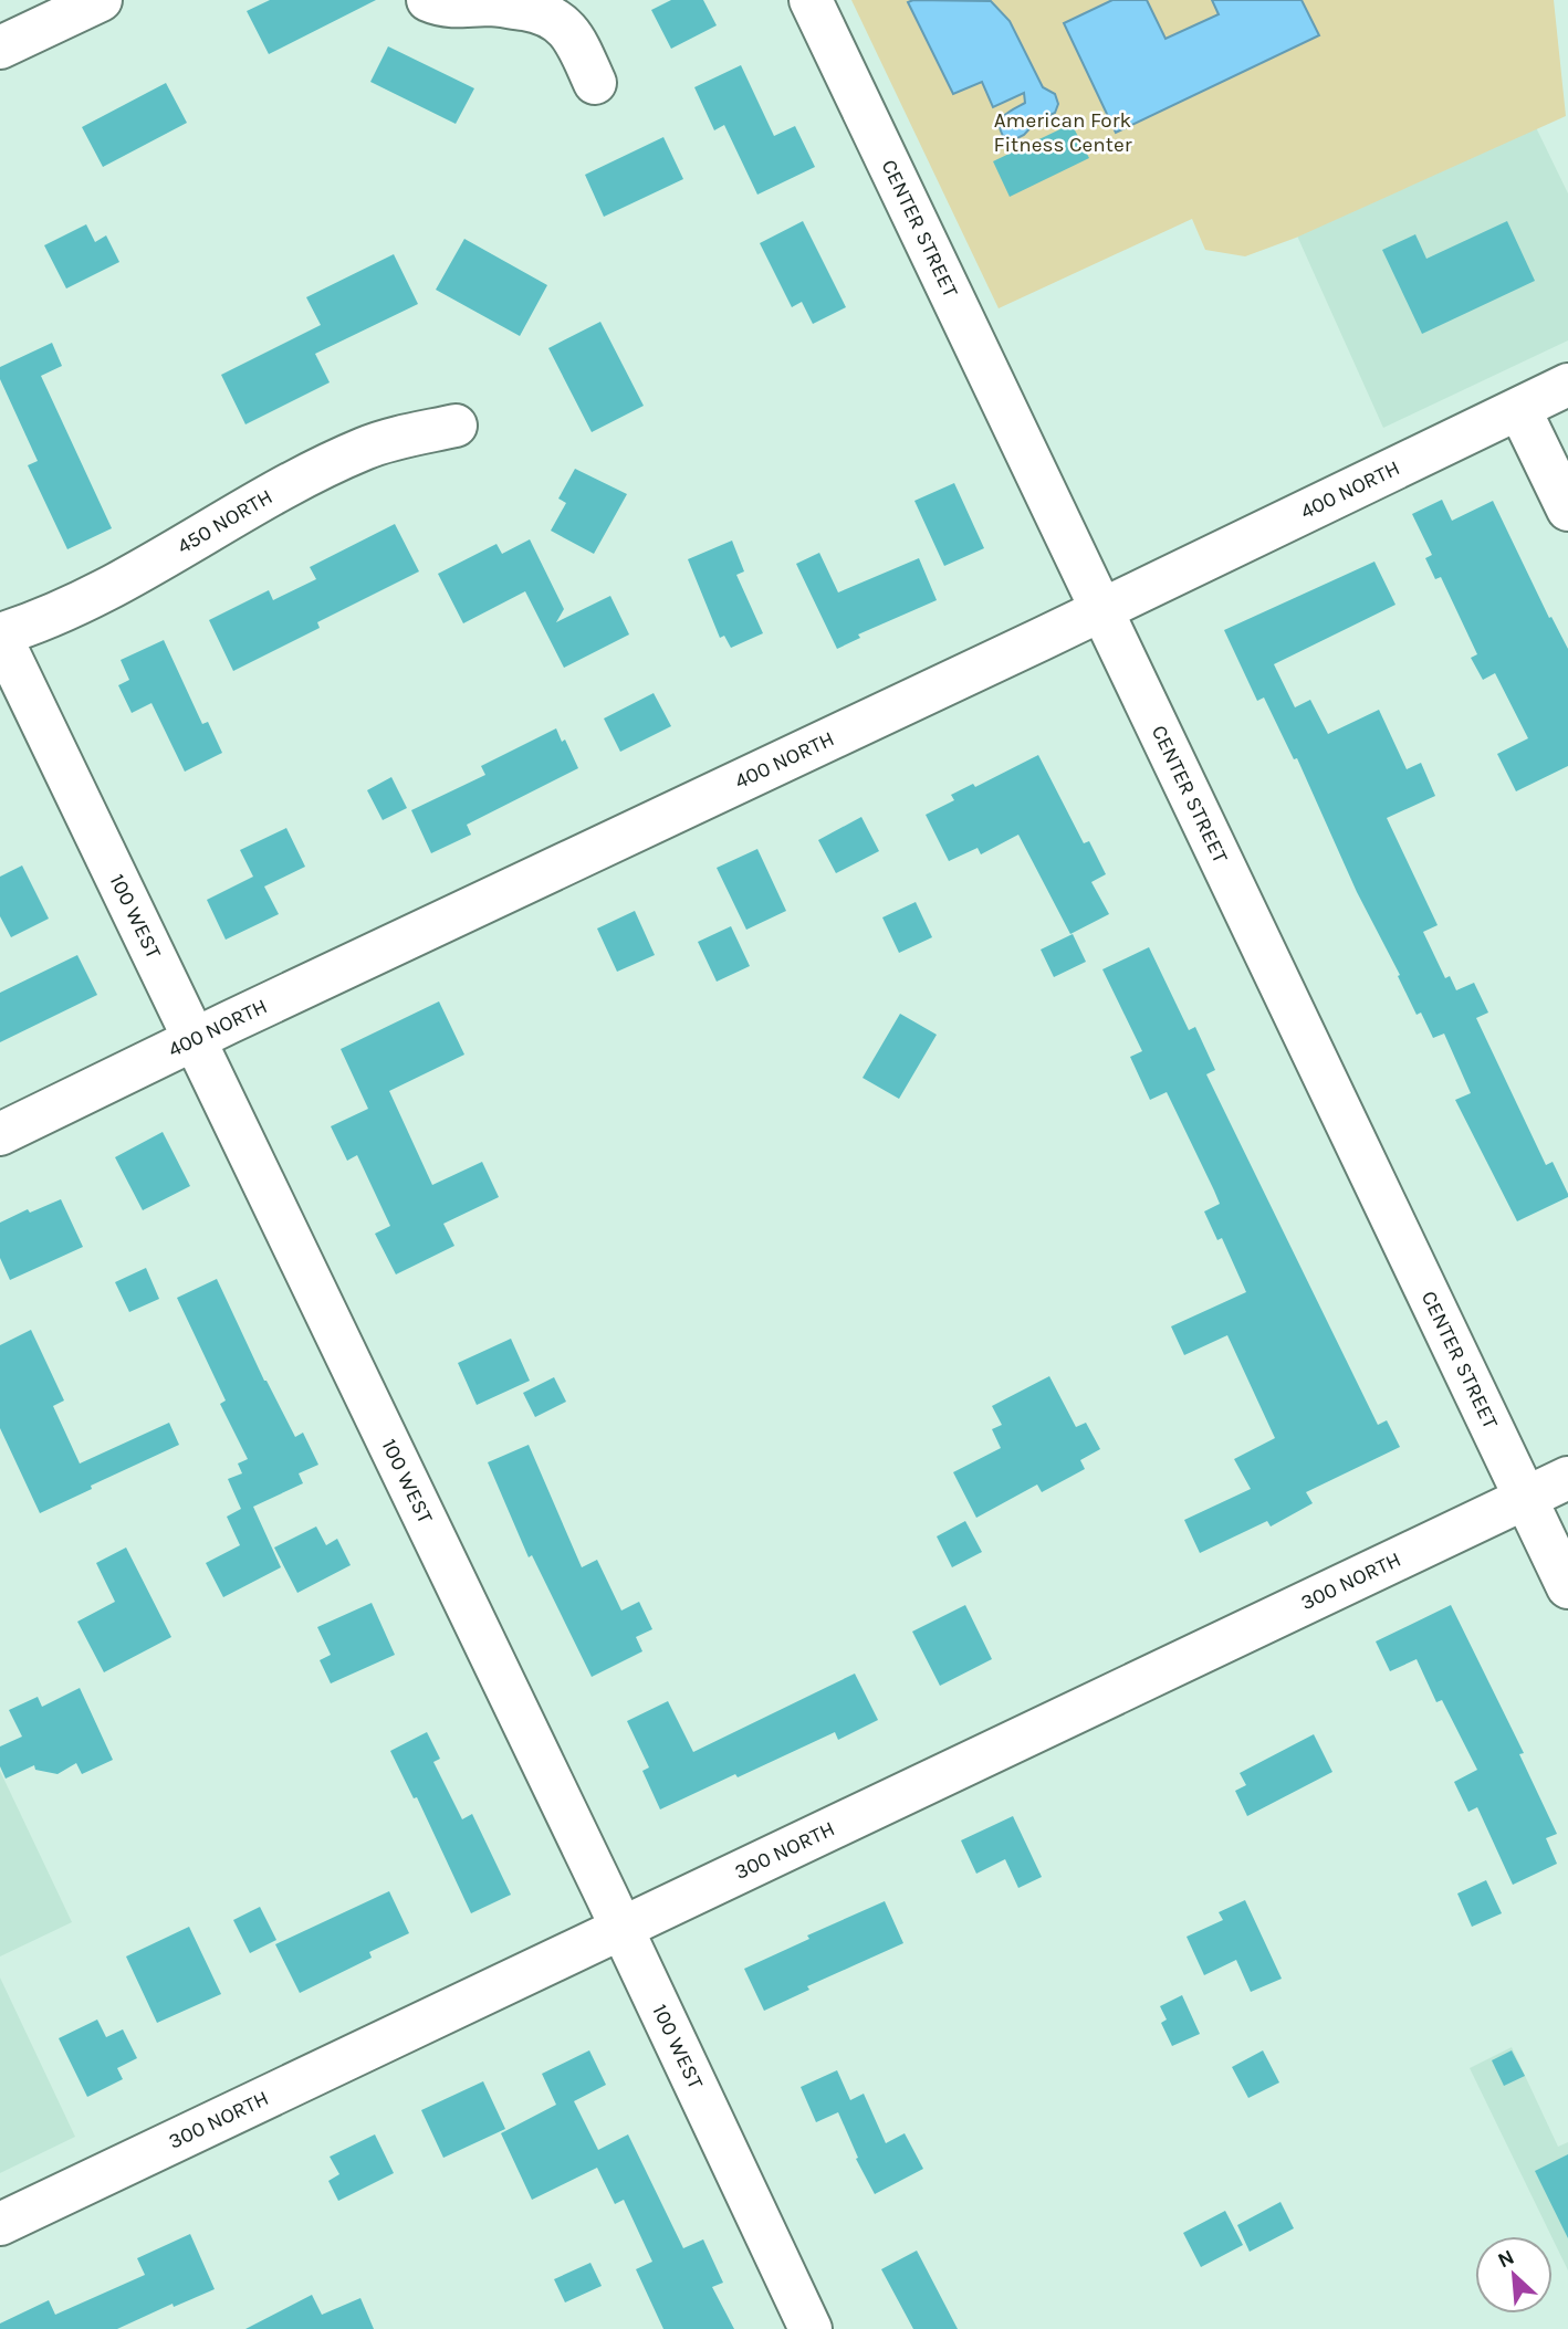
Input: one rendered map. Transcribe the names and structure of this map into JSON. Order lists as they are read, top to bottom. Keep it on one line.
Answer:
{"streets":{"street":["CENTER STREET","400 NORTH","450 NORTH","100 WEST","300 NORTH"]},"crossings":[["CENTER STREET","400 NORTH"],["CENTER STREET","300 NORTH"],["400 NORTH","100 WEST"],["450 NORTH","100 WEST"],["100 WEST","300 NORTH"]],"parks":["American Fork Fitness Center"],"north":"top left"}
